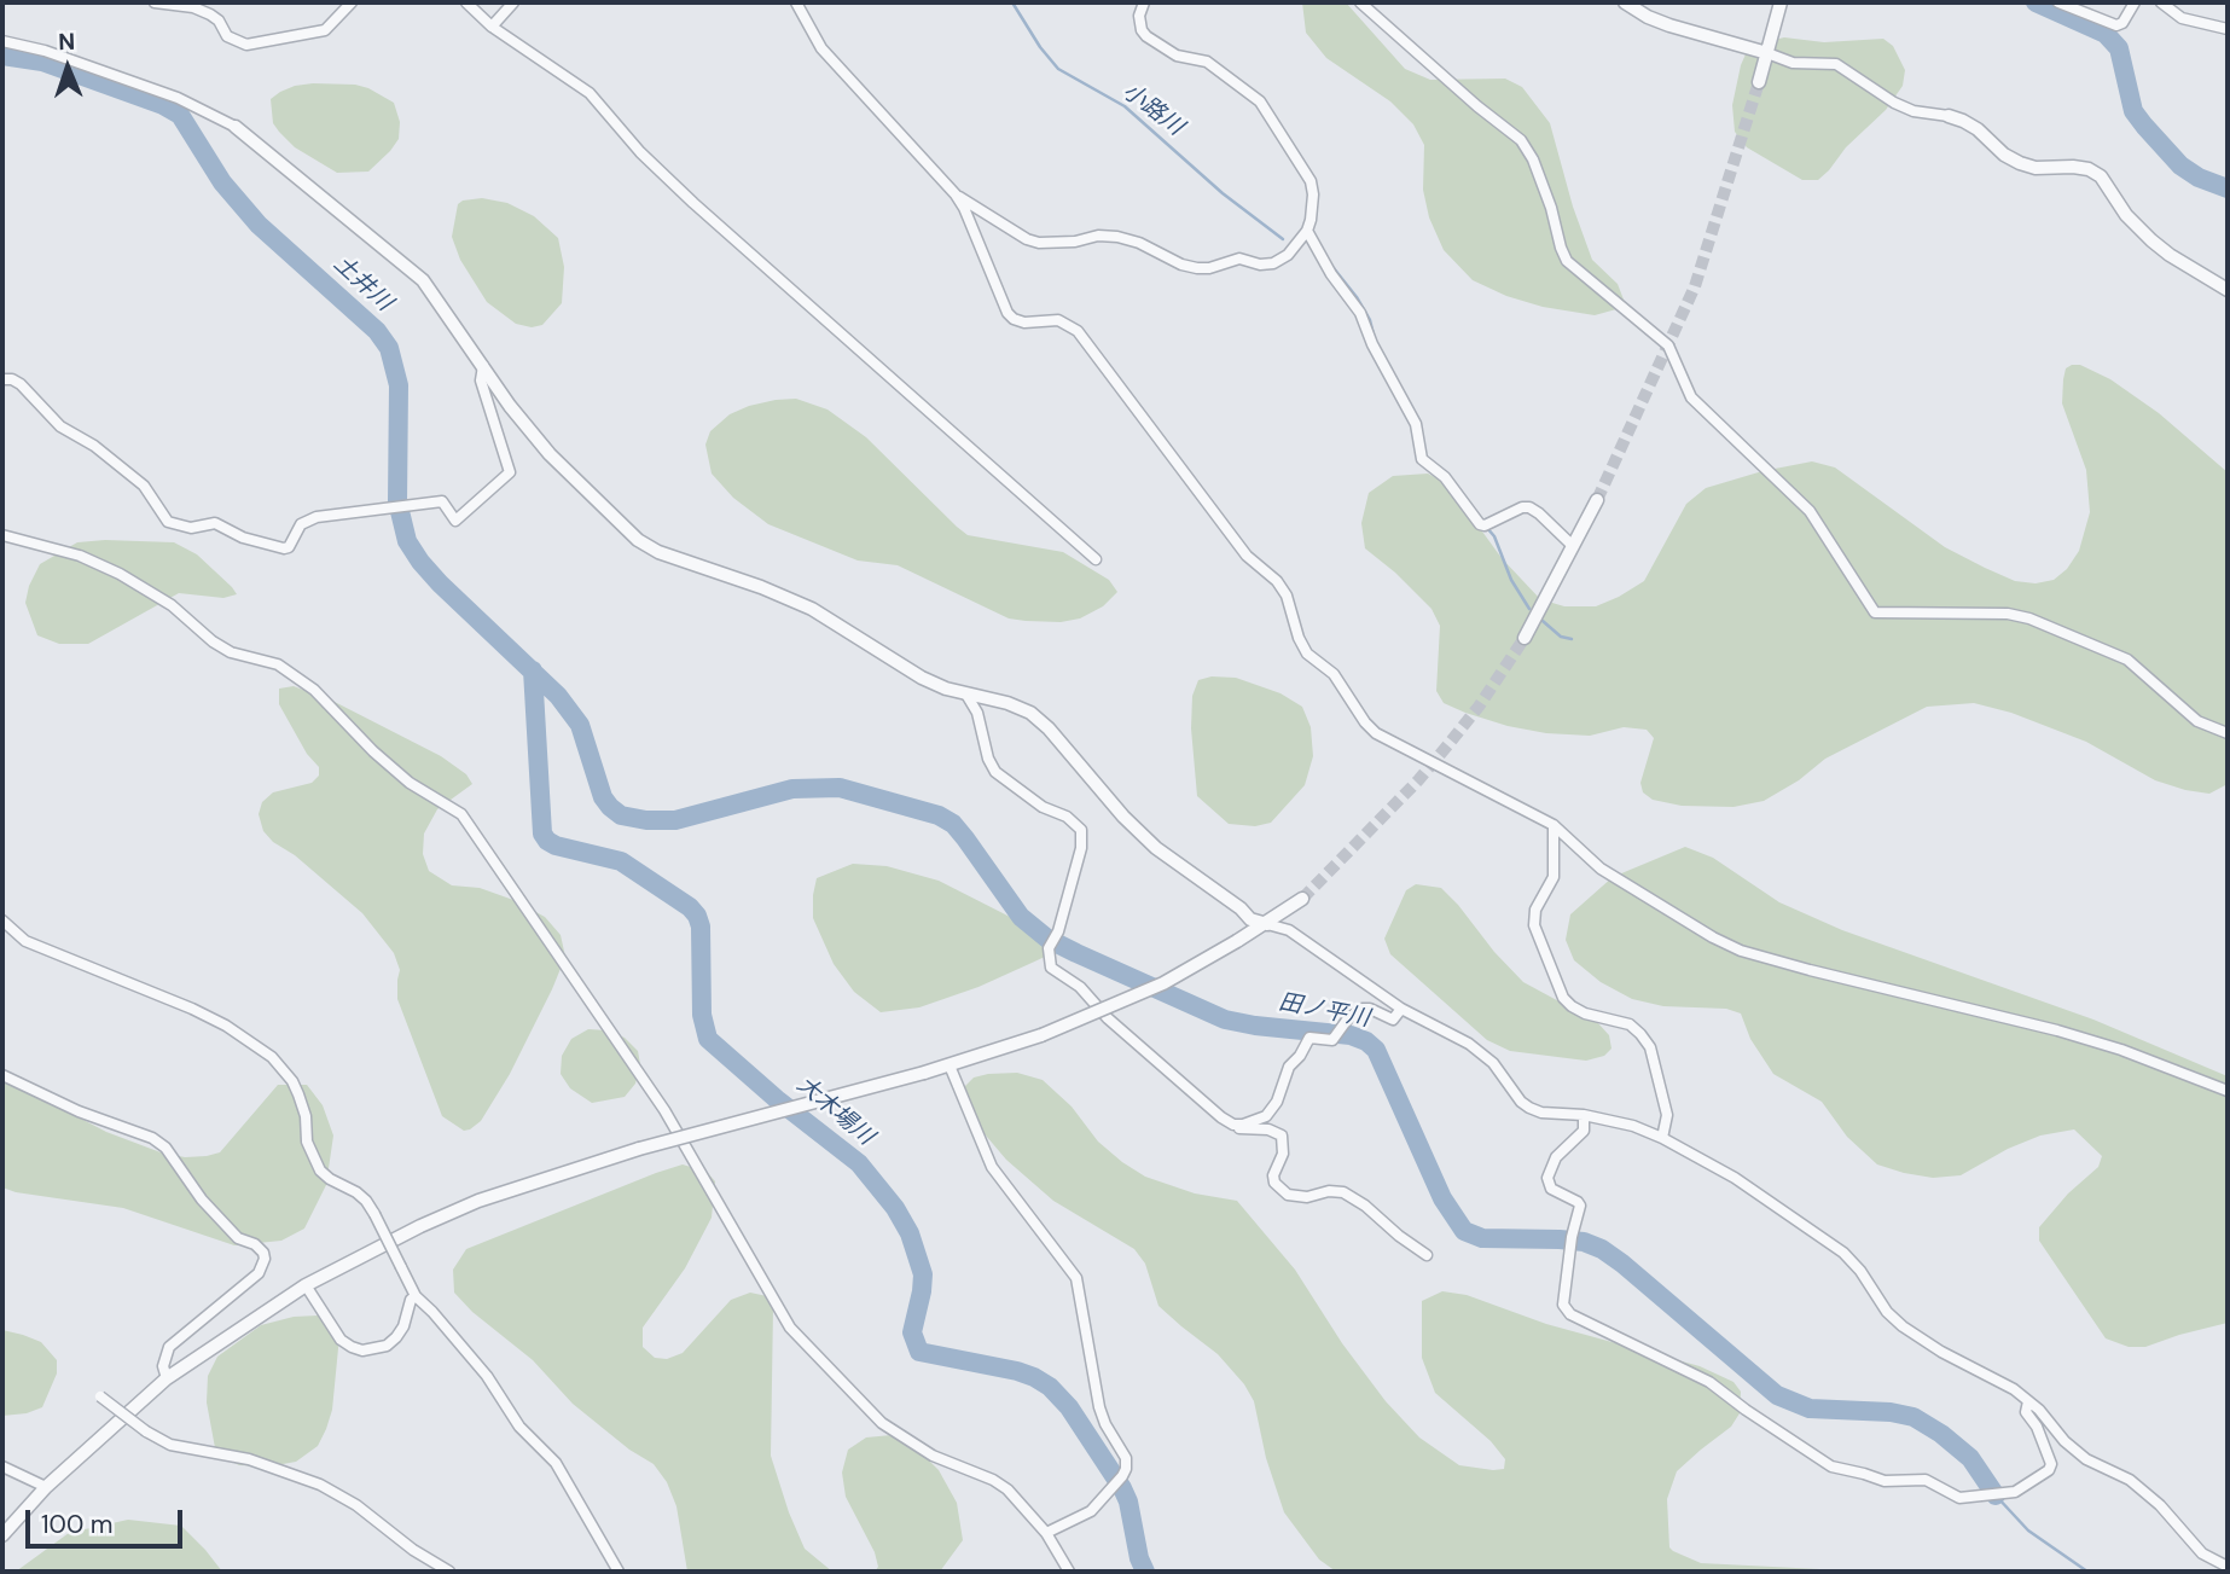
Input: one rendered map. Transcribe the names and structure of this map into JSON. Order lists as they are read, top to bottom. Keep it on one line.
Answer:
{"water":["小路川","土井川","田ノ平川","大木場川"],"scale_bar":"100 m","north":"top"}
